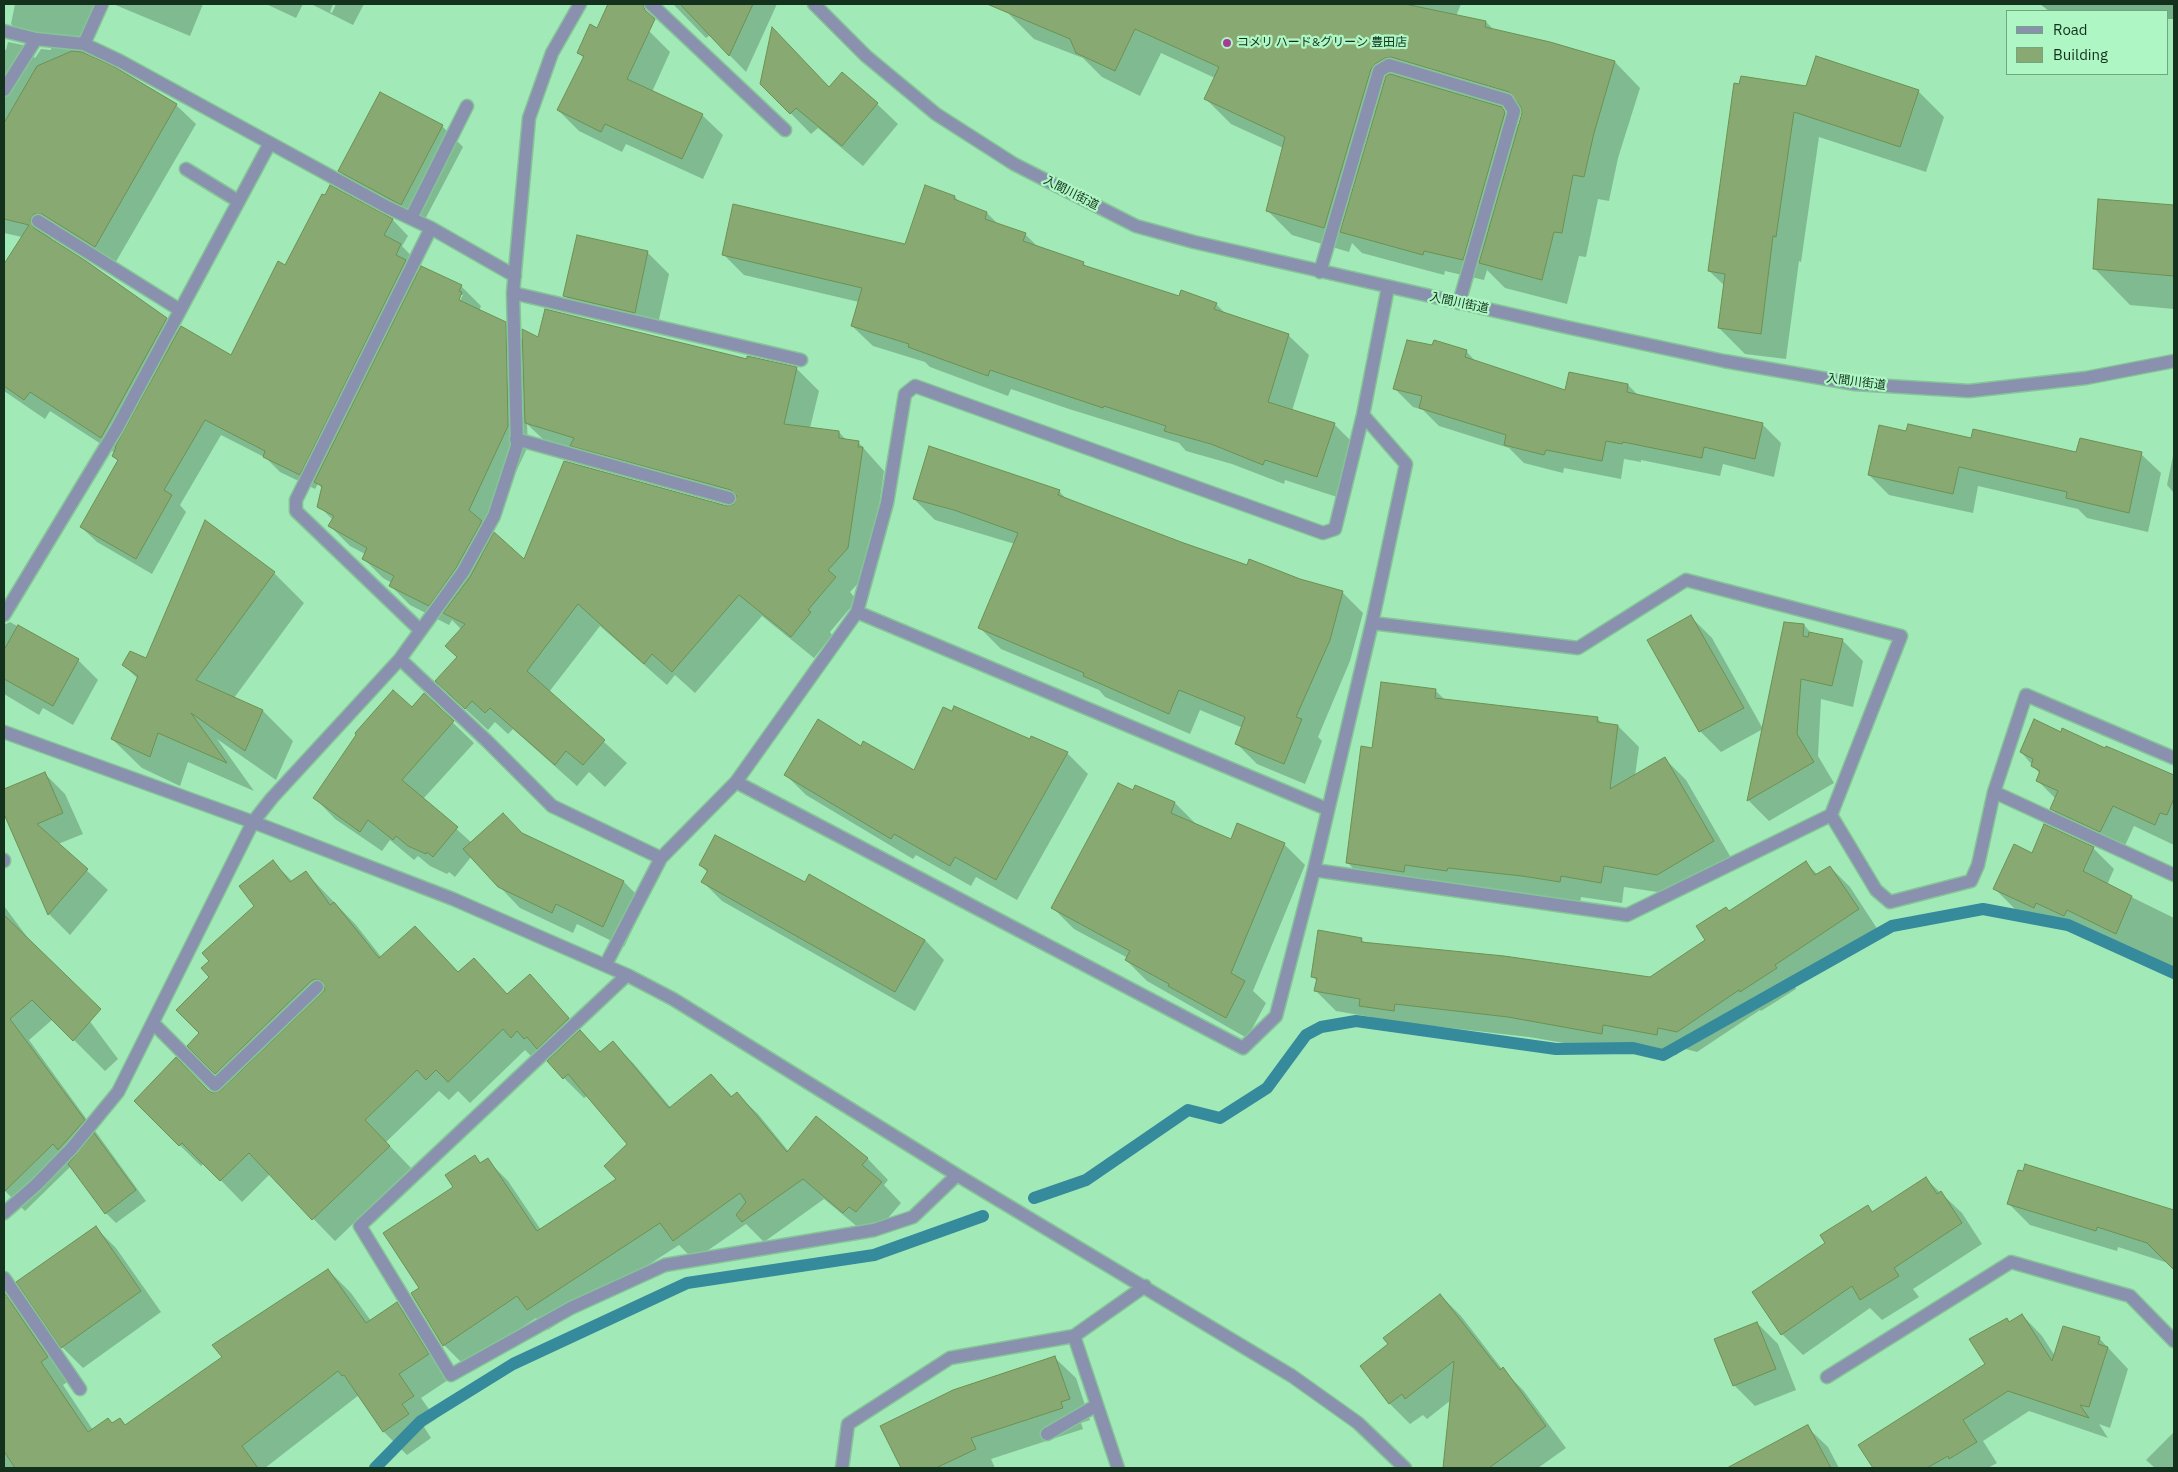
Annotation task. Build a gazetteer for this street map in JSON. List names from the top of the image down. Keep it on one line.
{"streets":{"street":["入間川街道"]},"places":["コメリ ハード&グリーン 豊田店"],"legend":["Road","Building"]}
